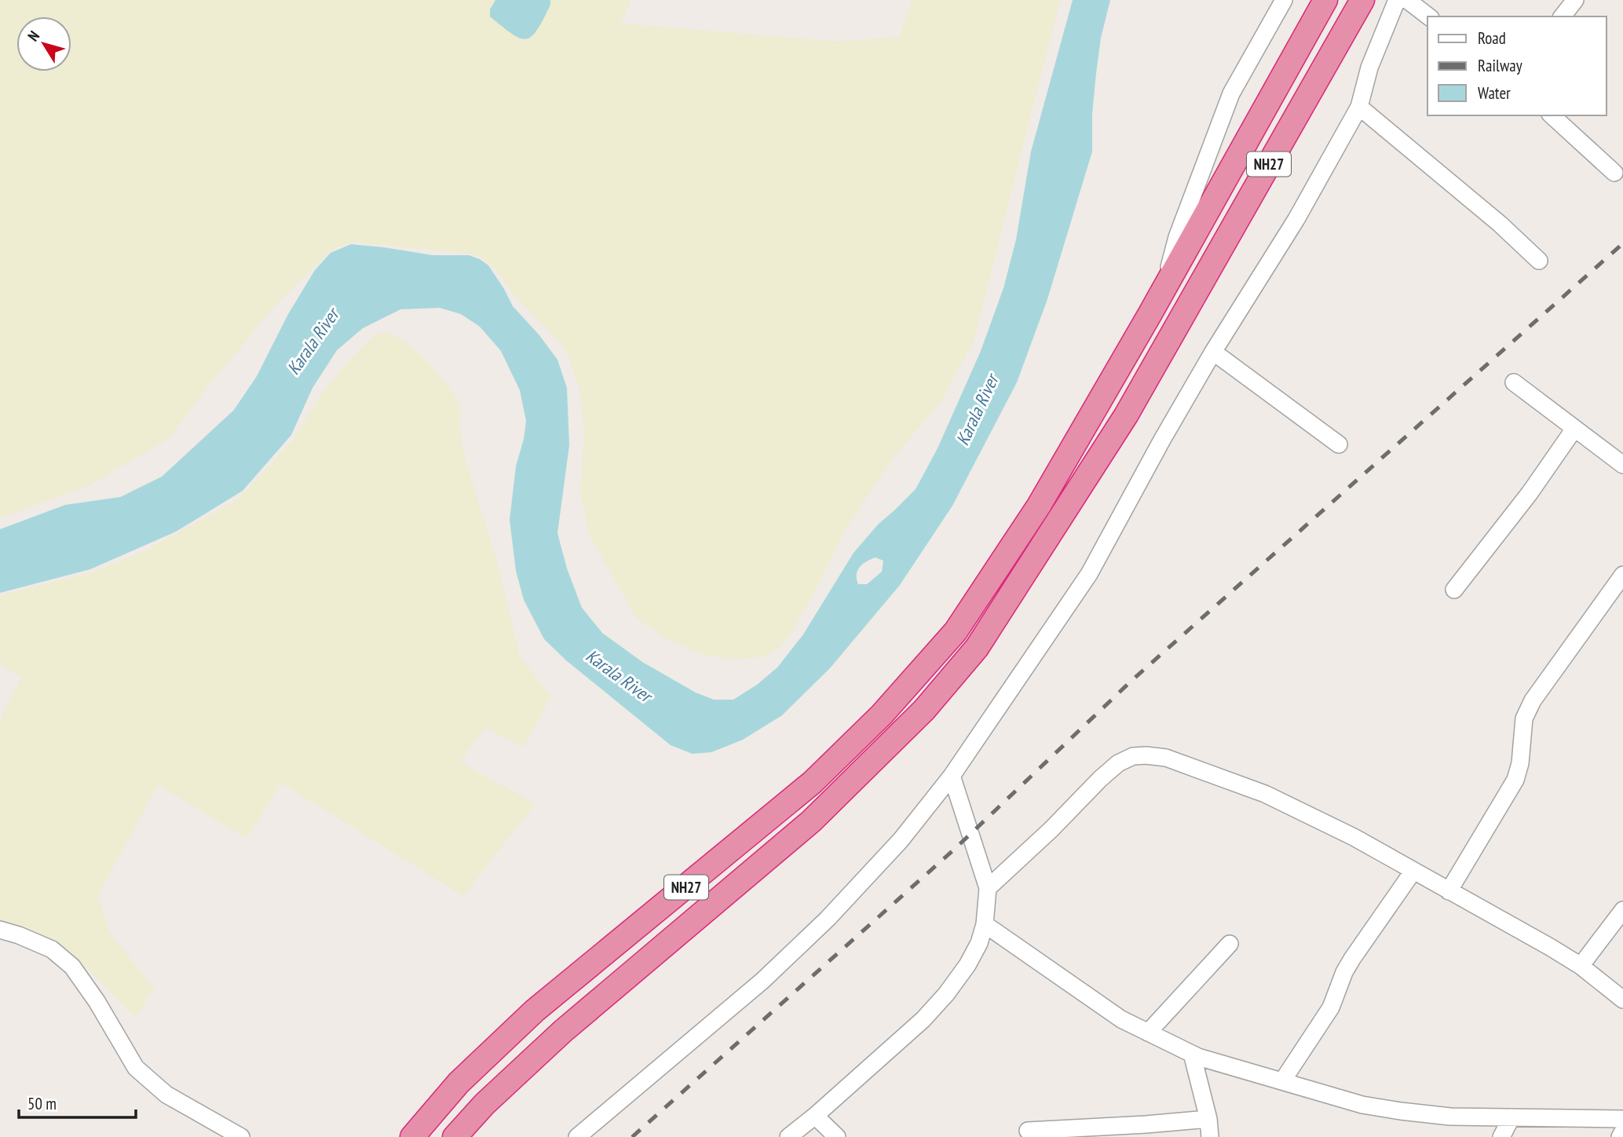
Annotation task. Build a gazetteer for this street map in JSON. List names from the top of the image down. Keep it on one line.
{"streets":{"highway":["NH27"]},"water":["Karala River"],"legend":["Road","Railway","Water"],"scale_bar":"50 m","north":"top left"}
